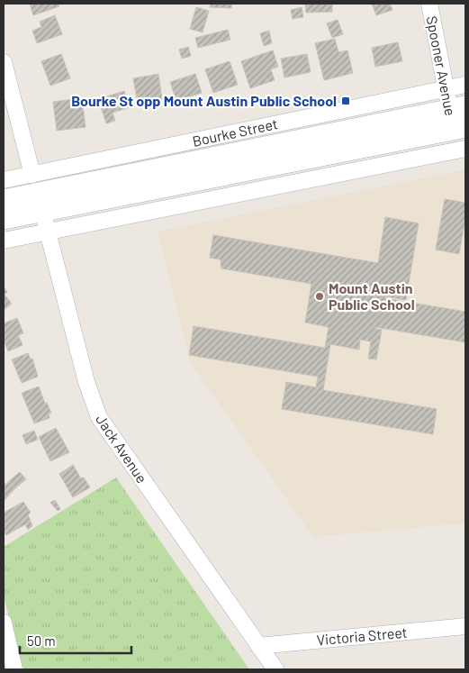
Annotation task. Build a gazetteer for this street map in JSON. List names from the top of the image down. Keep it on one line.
{"streets":{"main road":["Bourke Street"],"street":["Spooner Avenue","Jack Avenue","Victoria Street"]},"crossings":[["Spooner Avenue","Bourke Street"],["Bourke Street","Jack Avenue"],["Jack Avenue","Victoria Street"]],"places":{"transit":["Bourke St opp Mount Austin Public School"],"other":["Mount Austin Public School"]},"scale_bar":"50 m"}
